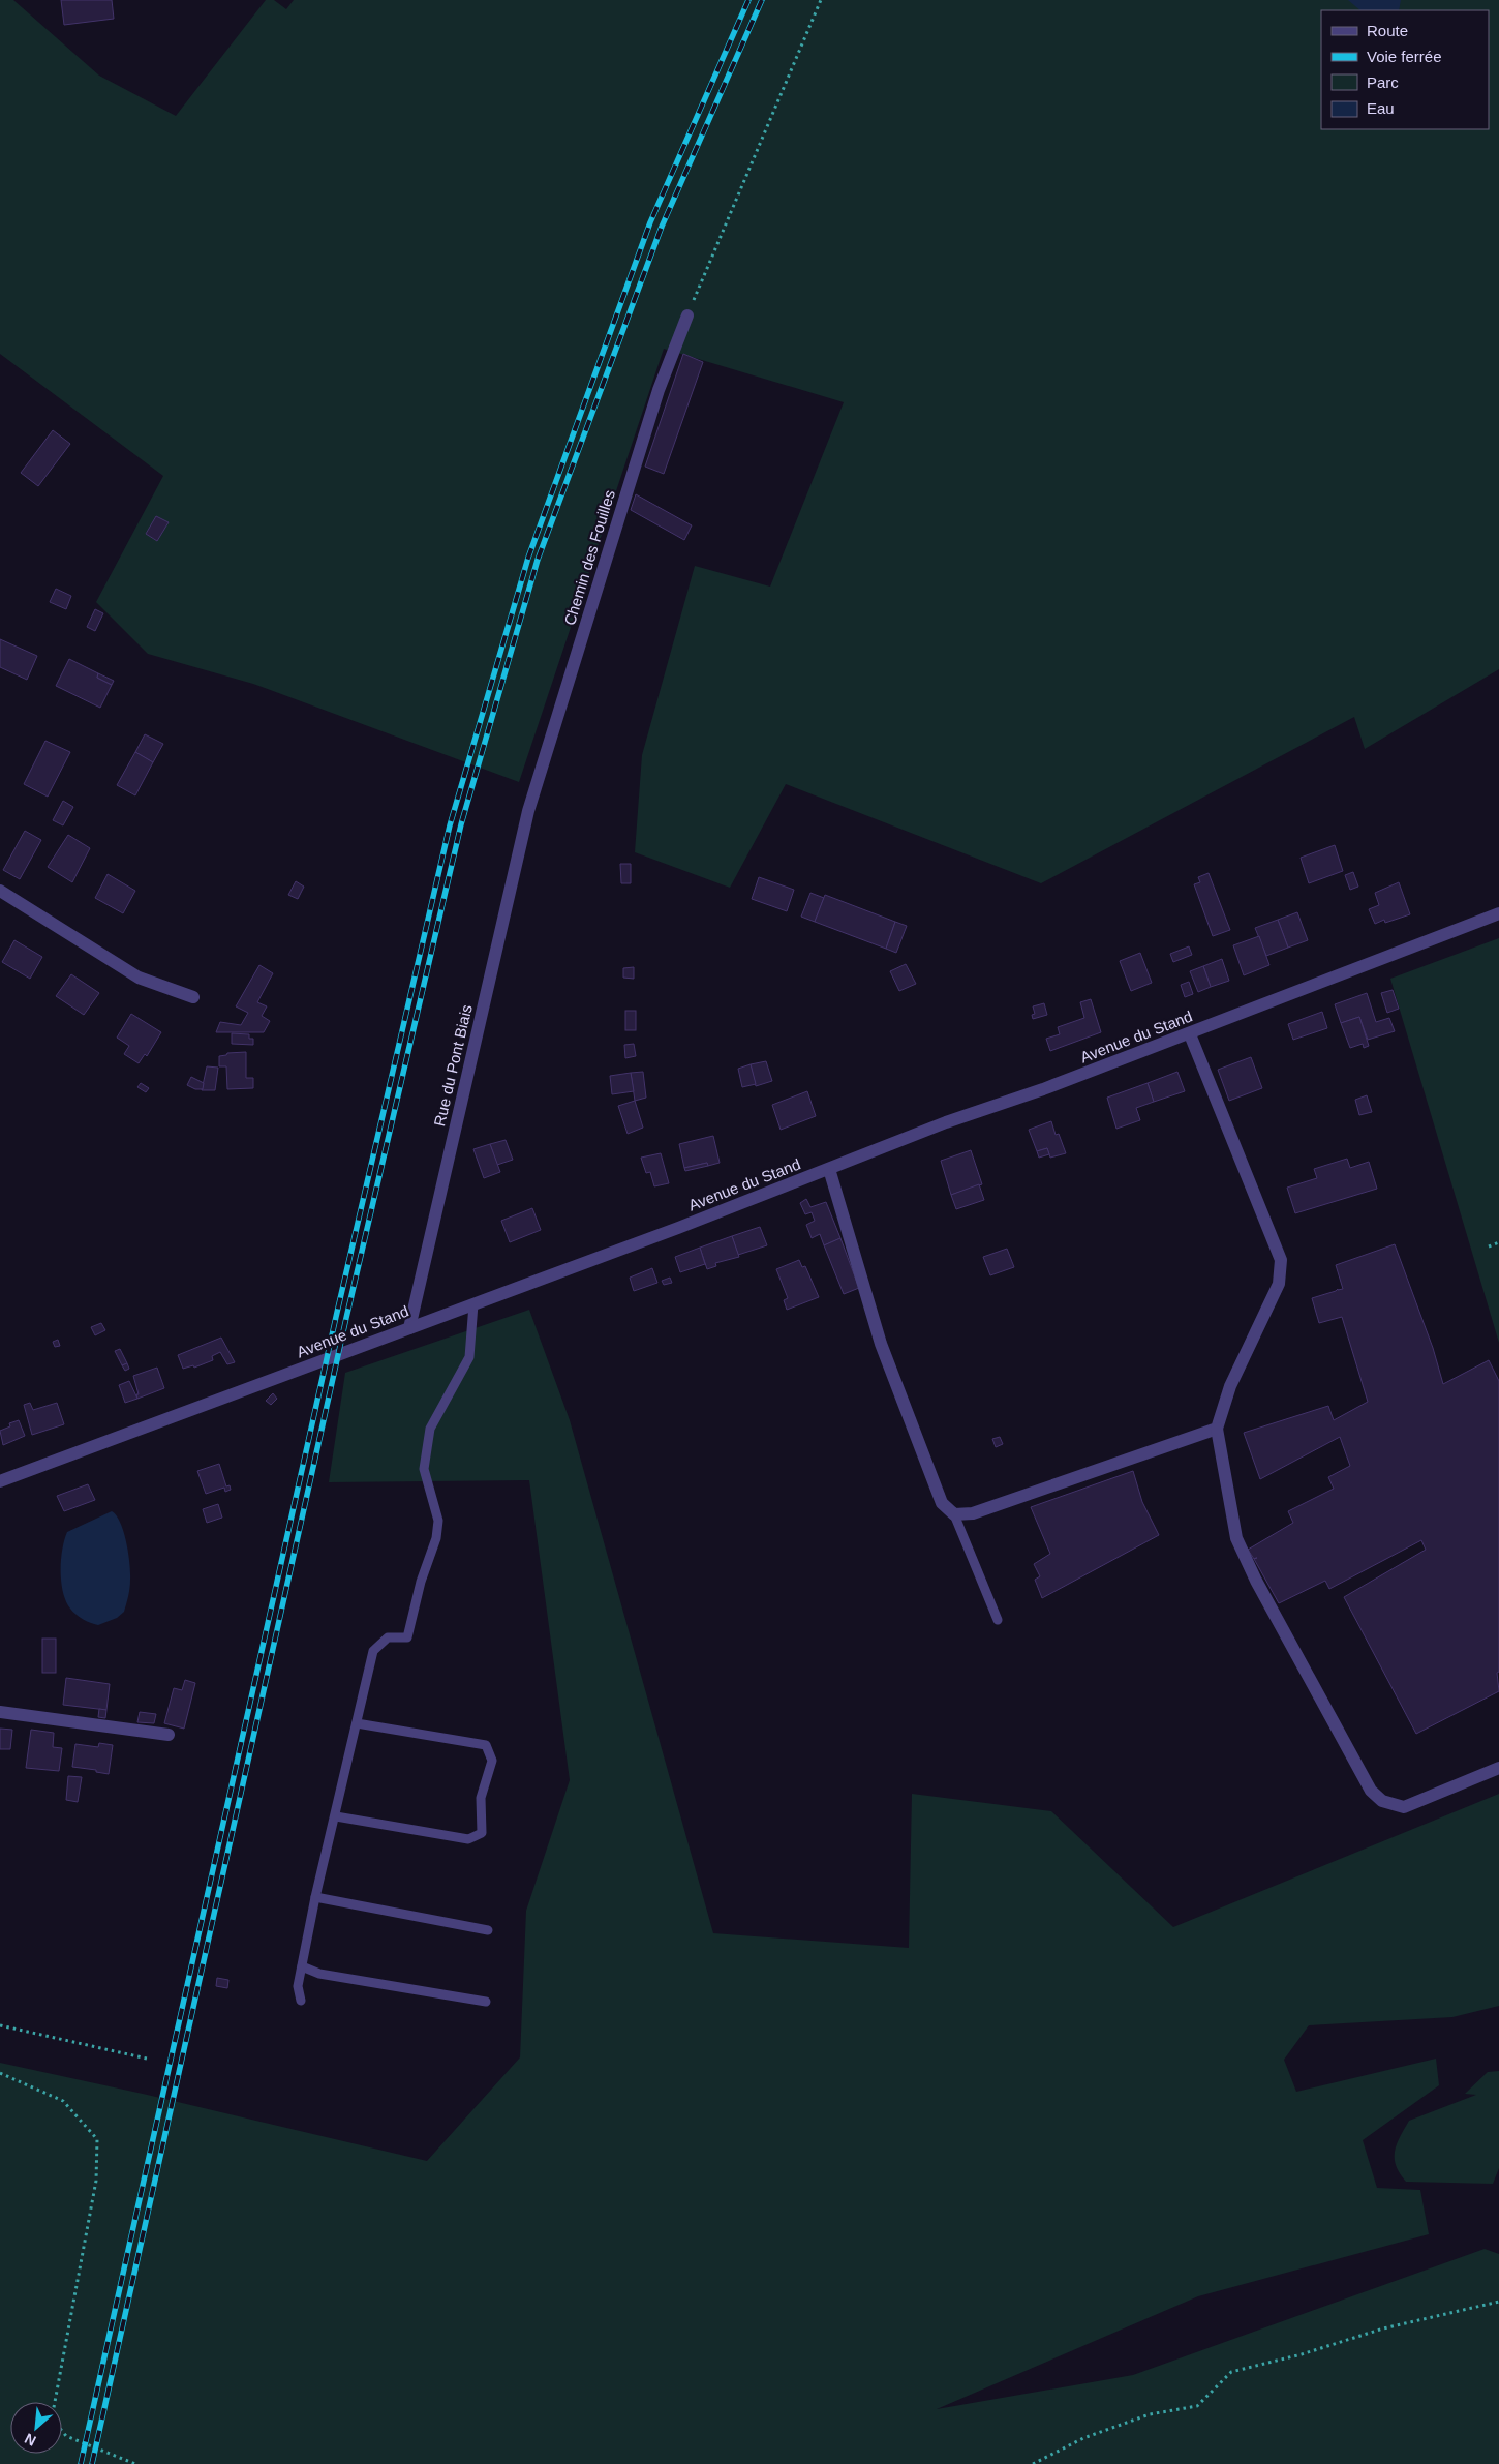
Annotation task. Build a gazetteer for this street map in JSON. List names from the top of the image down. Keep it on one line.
{"streets":{"street":["Chemin des Fouilles","Avenue du Stand","Rue du Pont Biais"]},"crossings":[["Chemin des Fouilles","Rue du Pont Biais"],["Avenue du Stand","Rue du Pont Biais"]],"legend":["Route","Voie ferrée","Parc","Eau"],"north":"bottom left"}
